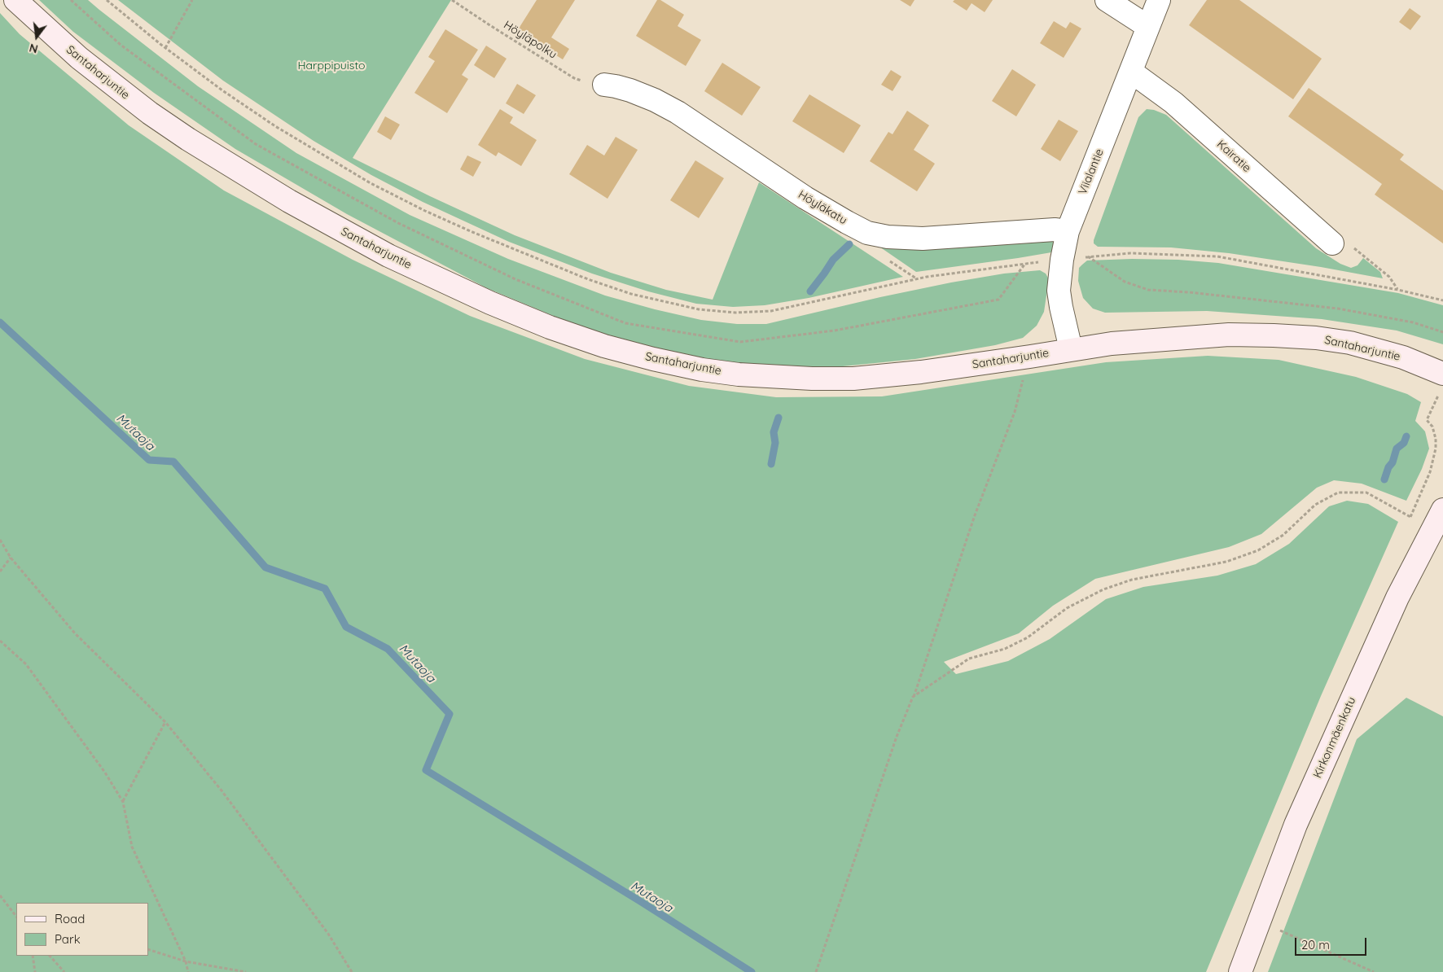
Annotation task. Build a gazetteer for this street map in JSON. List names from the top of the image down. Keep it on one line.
{"streets":{"main road":["Santaharjuntie","Kirkonmäenkatu"],"street":["Kairatie","Viialantie","Höyläkatu"],"path":["Höyläpolku"]},"crossings":[["Höyläpolku","Höyläkatu"],["Santaharjuntie","Viialantie"],["Kairatie","Viialantie"],["Viialantie","Höyläkatu"]],"water":["Mutaoja"],"parks":["Harppipuisto"],"legend":["Road","Park"],"scale_bar":"20 m","north":"bottom"}
